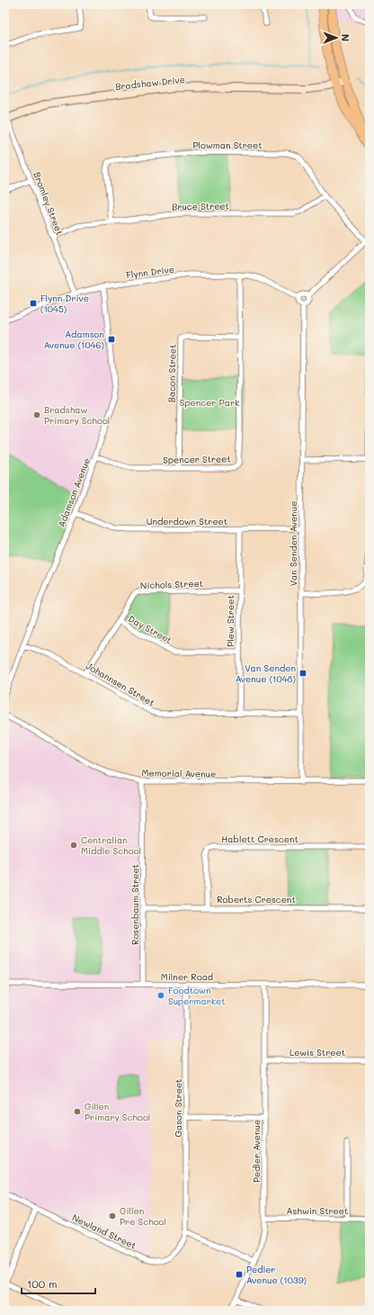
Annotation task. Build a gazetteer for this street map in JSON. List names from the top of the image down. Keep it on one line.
{"streets":{"street":["Bradshaw Drive","Plowman Street","Bromley Street","Bruce Street","Flynn Drive","Bacon Street","Spencer Street","Adamson Avenue","Underdown Street","Van Senden Avenue","Nichols Street","Plew Street","Day Street","Johannsen Street","Memorial Avenue","Hablett Crescent","Roberts Crescent","Rosenbaum Street","Milner Road","Lewis Street","Gason Street","Pedler Avenue","Ashwin Street","Newland Street"]},"crossings":[["Bradshaw Drive","Bromley Street"],["Plowman Street","Bruce Street"],["Bromley Street","Bruce Street"],["Bromley Street","Flynn Drive"],["Flynn Drive","Spencer Street"],["Flynn Drive","Adamson Avenue"],["Flynn Drive","Van Senden Avenue"],["Bacon Street","Spencer Street"],["Spencer Street","Adamson Avenue"],["Adamson Avenue","Underdown Street"],["Adamson Avenue","Johannsen Street"],["Underdown Street","Van Senden Avenue"],["Underdown Street","Plew Street"],["Van Senden Avenue","Johannsen Street"],["Van Senden Avenue","Memorial Avenue"],["Nichols Street","Plew Street"],["Nichols Street","Day Street"],["Nichols Street","Johannsen Street"],["Plew Street","Day Street"],["Plew Street","Johannsen Street"],["Memorial Avenue","Rosenbaum Street"],["Hablett Crescent","Roberts Crescent"],["Roberts Crescent","Rosenbaum Street"],["Rosenbaum Street","Milner Road"],["Milner Road","Gason Street"],["Milner Road","Pedler Avenue"],["Lewis Street","Pedler Avenue"],["Gason Street","Newland Street"],["Pedler Avenue","Ashwin Street"]],"parks":["Spencer Park"],"places":{"transit":["Flynn Drive (1045)","Adamson Avenue (1046)","Van Senden Avenue (1048)","Pedler Avenue (1039)"],"other":["Bradshaw Primary School","Centralian Middle School","Foodtown Supermarket","Gillen Primary School","Gillen Pre School"]},"scale_bar":"100 m","north":"right"}
